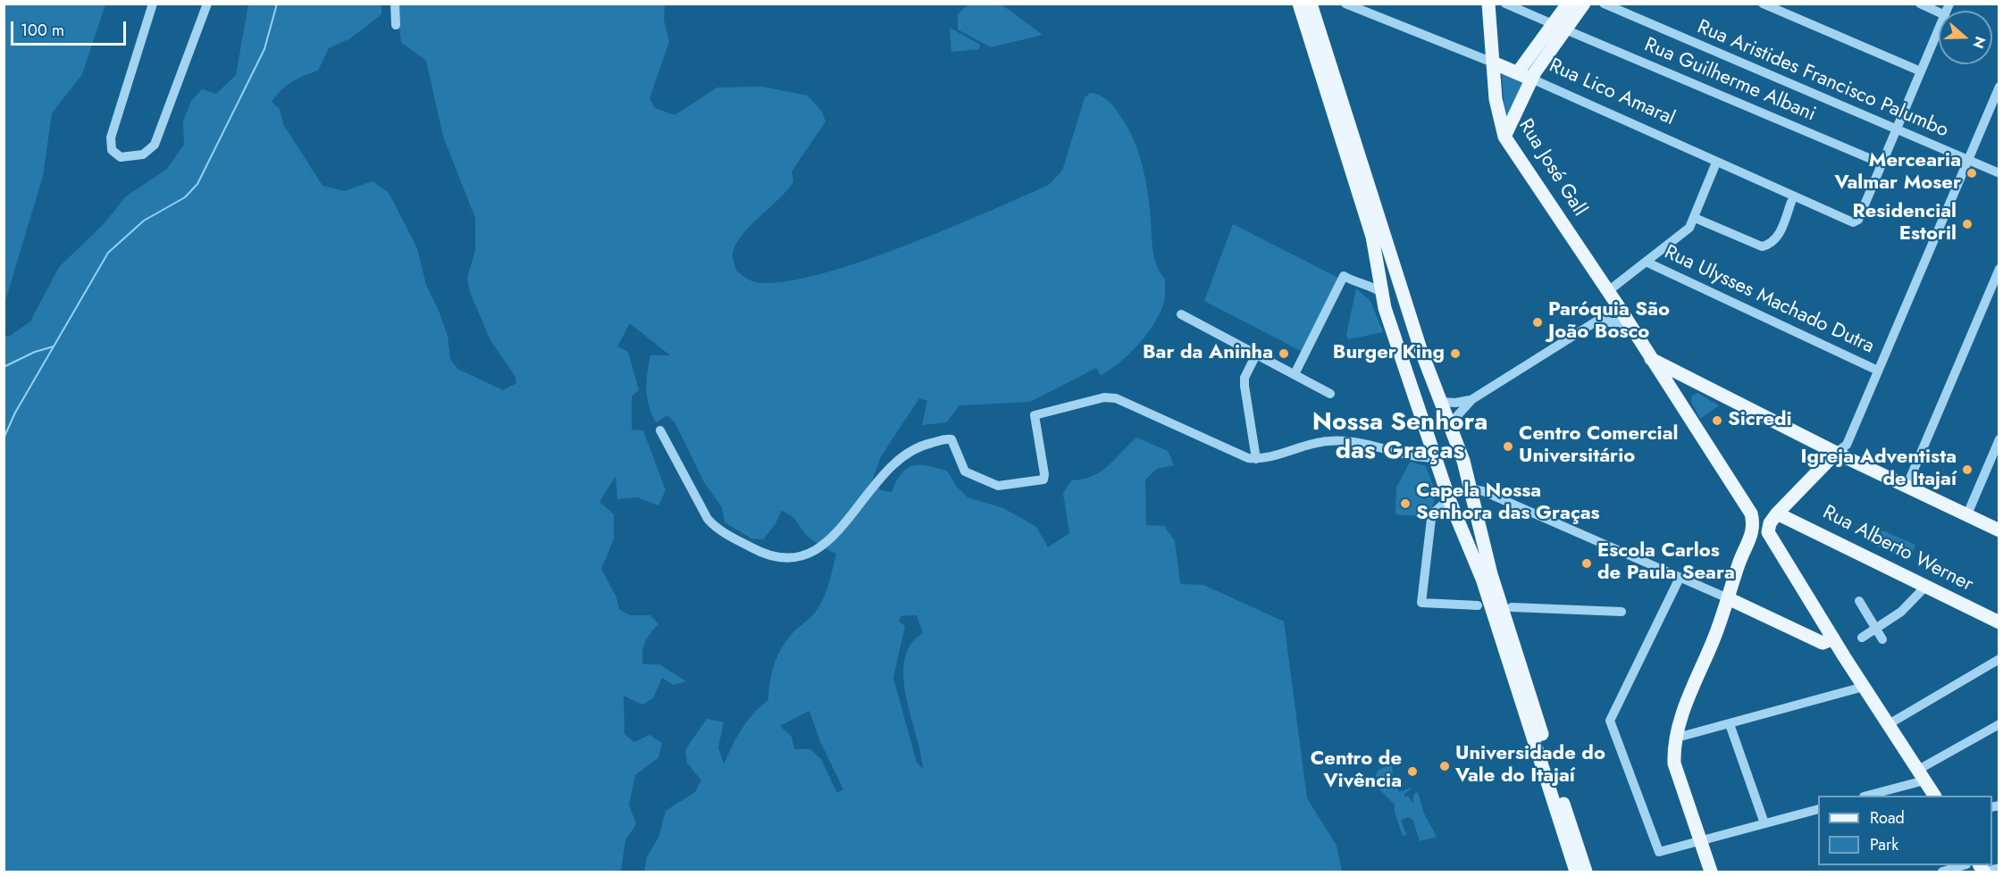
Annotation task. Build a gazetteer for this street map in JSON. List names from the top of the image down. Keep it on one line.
{"streets":{"main road":["Rua Lico Amaral","Rua José Gall","Rua Alberto Werner"],"street":["Rua Aristides Francisco Palumbo","Rua Guilherme Albani","Rua Ulysses Machado Dutra"]},"crossings":[["Rua Guilherme Albani","Rua Lico Amaral"],["Rua Lico Amaral","Rua José Gall"]],"districts":["Nossa Senhora das Graças"],"places":["Mercearia Valmar Moser","Residencial Estoril","Paróquia São João Bosco","Bar da Aninha","Burger King","Sicredi","Centro Comercial Universitário","Igreja Adventista de Itajaí","Capela Nossa Senhora das Graças","Escola Carlos de Paula Seara","Universidade do Vale do Itajaí","Centro de Vivência"],"legend":["Road","Park"],"scale_bar":"100 m","north":"right"}
